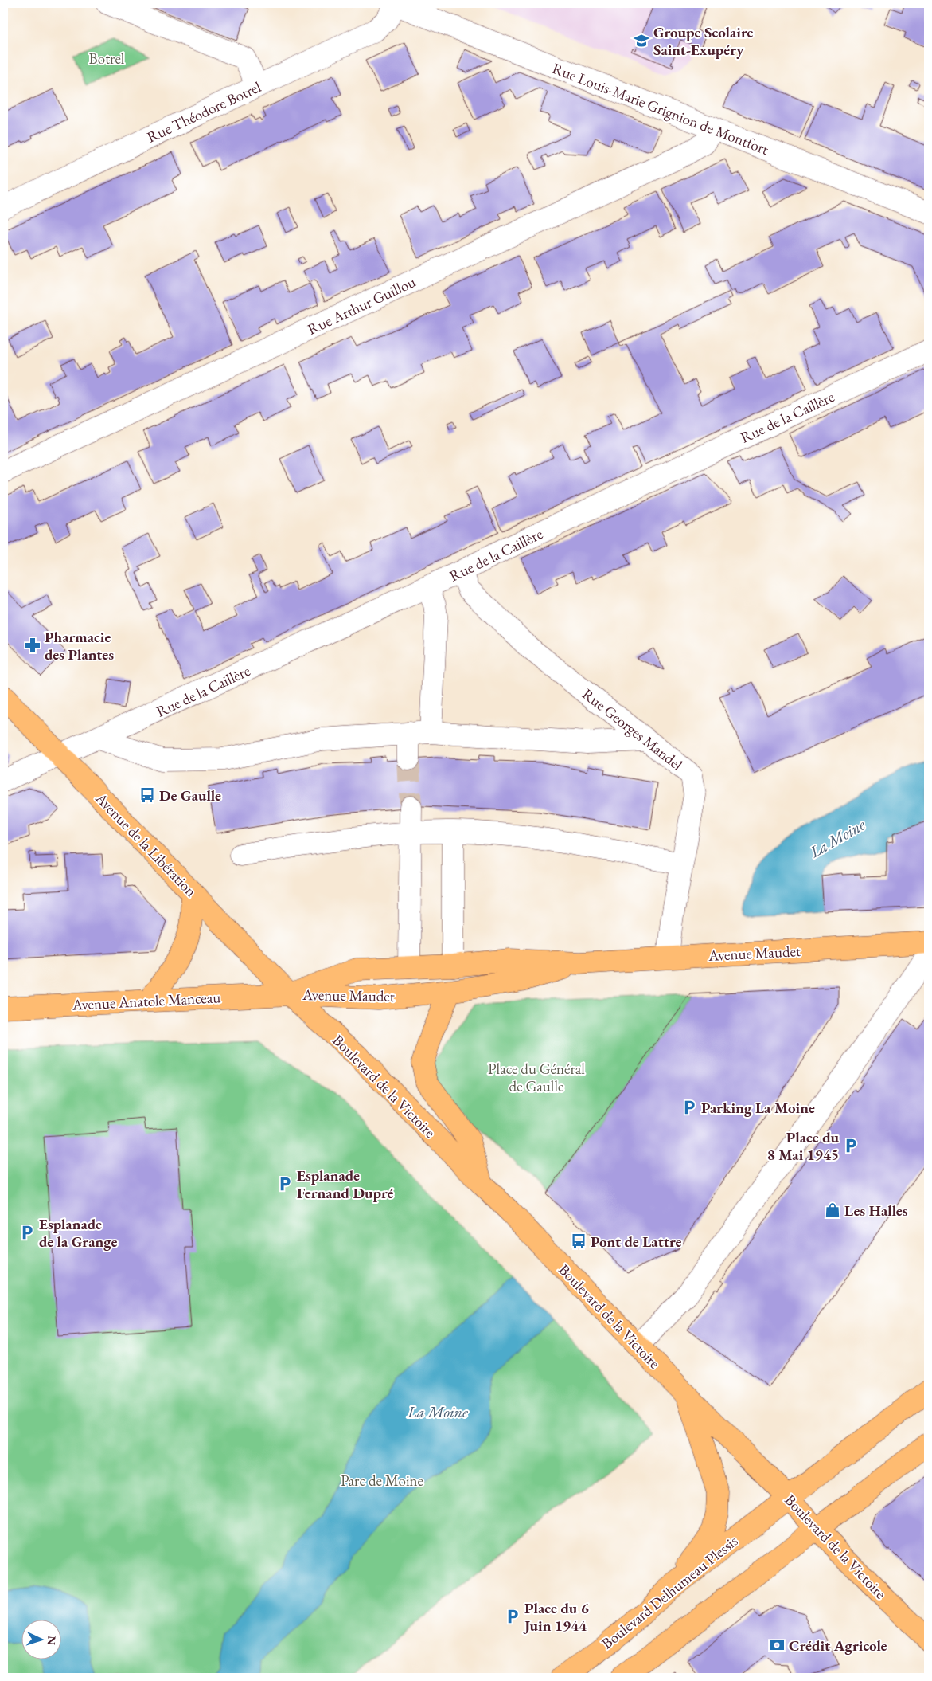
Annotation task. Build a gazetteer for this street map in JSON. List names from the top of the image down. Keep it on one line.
{"streets":{"main road":["Avenue de la Libération","Avenue Maudet","Avenue Anatole Manceau","Boulevard de la Victoire","Boulevard Delhumeau Plessis"],"street":["Rue Louis-Marie Grignion de Montfort","Rue Théodore Botrel","Rue Arthur Guillou","Rue de la Caillère","Rue Georges Mandel"]},"crossings":[["Rue Louis-Marie Grignion de Montfort","Rue Théodore Botrel"],["Rue Louis-Marie Grignion de Montfort","Rue Arthur Guillou"],["Rue de la Caillère","Rue Georges Mandel"],["Rue de la Caillère","Avenue de la Libération"],["Rue Georges Mandel","Avenue Maudet"],["Avenue de la Libération","Avenue Maudet"],["Avenue de la Libération","Avenue Anatole Manceau"],["Avenue de la Libération","Boulevard de la Victoire"],["Avenue Maudet","Avenue Anatole Manceau"],["Avenue Maudet","Boulevard de la Victoire"],["Avenue Anatole Manceau","Boulevard de la Victoire"],["Boulevard de la Victoire","Boulevard Delhumeau Plessis"]],"water":["La Moine"],"parks":["Botrel","Place du Général de Gaulle","Parc de Moine"],"places":{"school or university":["Groupe Scolaire Saint-Exupéry"],"pharmacy":["Pharmacie des Plantes"],"bus stop":["De Gaulle","Pont de Lattre"],"parking":["Parking La Moine","Place du 8 Mai 1945","Esplanade Fernand Dupré","Esplanade de la Grange","Place du 6 Juin 1944"],"shop":["Les Halles"],"bank":["Crédit Agricole"]},"north":"right"}
